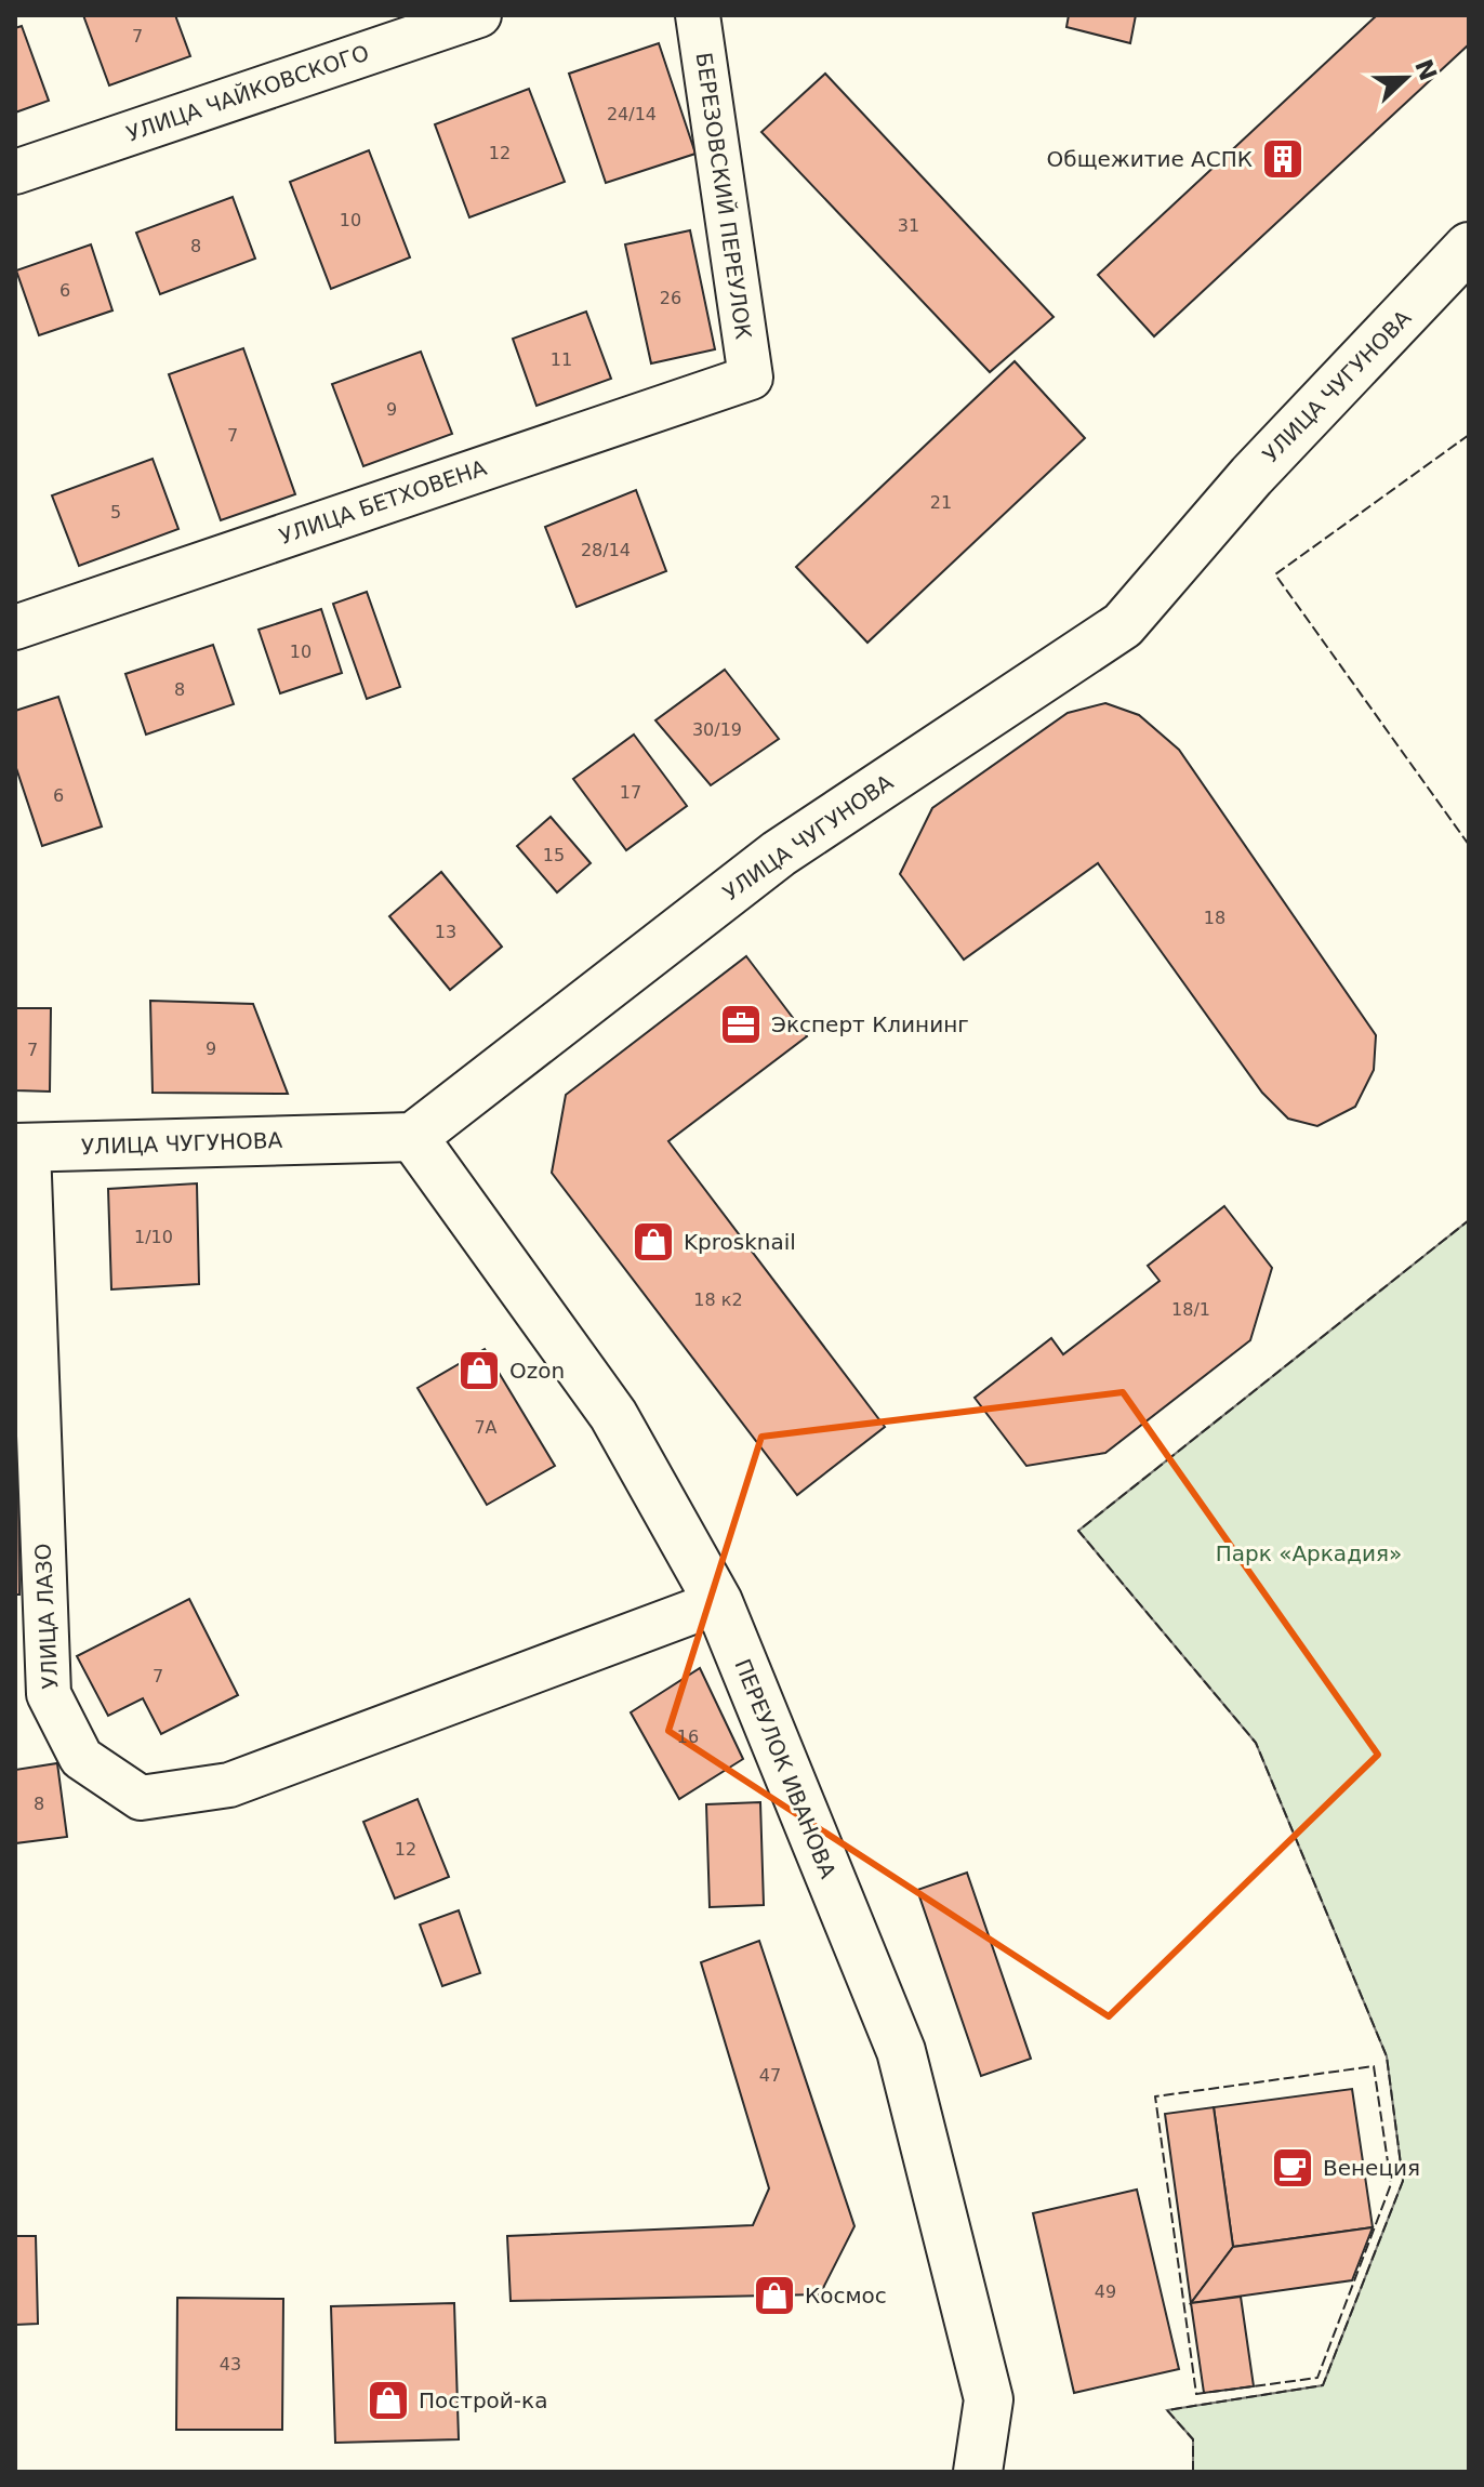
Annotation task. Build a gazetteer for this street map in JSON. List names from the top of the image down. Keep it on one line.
{"streets":{"street":["УЛИЦА ЧАЙКОВСКОГО","БЕРЕЗОВСКИЙ ПЕРЕУЛОК","УЛИЦА ЧУГУНОВА","УЛИЦА БЕТХОВЕНА","УЛИЦА ЛАЗО","ПЕРЕУЛОК ИВАНОВА"]},"crossings":[["БЕРЕЗОВСКИЙ ПЕРЕУЛОК","УЛИЦА БЕТХОВЕНА"],["УЛИЦА ЧУГУНОВА","УЛИЦА ЛАЗО"],["УЛИЦА ЧУГУНОВА","ПЕРЕУЛОК ИВАНОВА"],["УЛИЦА ЛАЗО","ПЕРЕУЛОК ИВАНОВА"]],"parks":["Парк «Аркадия»"],"places":{"building":["Общежитие АСПК"],"office":["Эксперт Клининг"],"shop":["Kprosknail","Ozon","Космос","Построй-ка"],"cafe":["Венеция"]},"house_numbers":["7","24/14","12","10","31","8","6","26","11","9","7","21","5","28/14","10","8","30/19","17","6","15","18","13","9","7","1/10","18 к2","18/1","7А","7","16","8","12","47","49","43"],"north":"right"}
